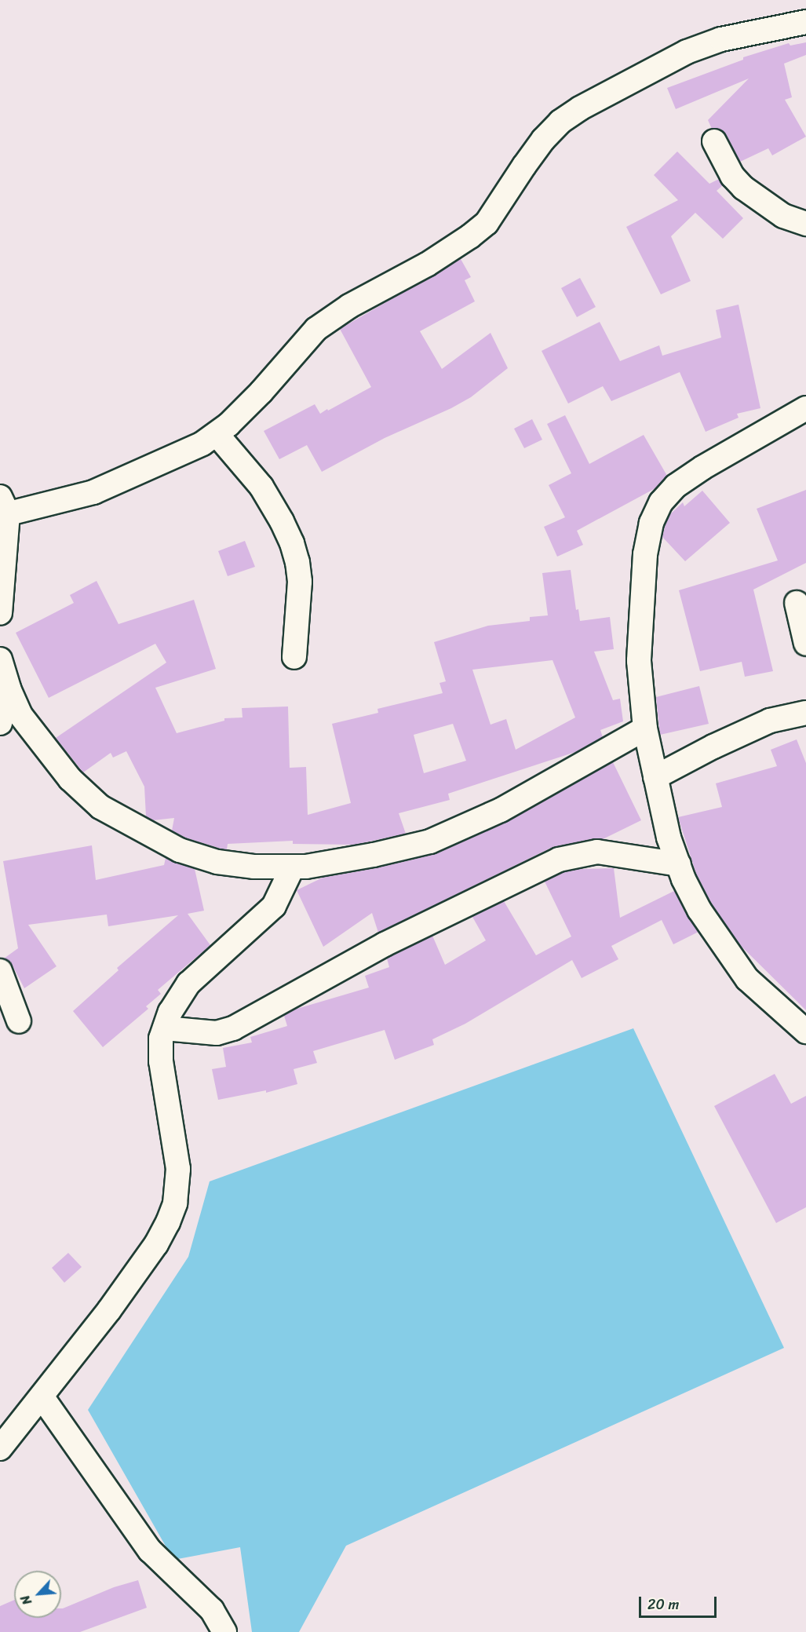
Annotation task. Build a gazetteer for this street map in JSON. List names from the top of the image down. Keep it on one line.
{"scale_bar":"20 m","north":"bottom left"}
